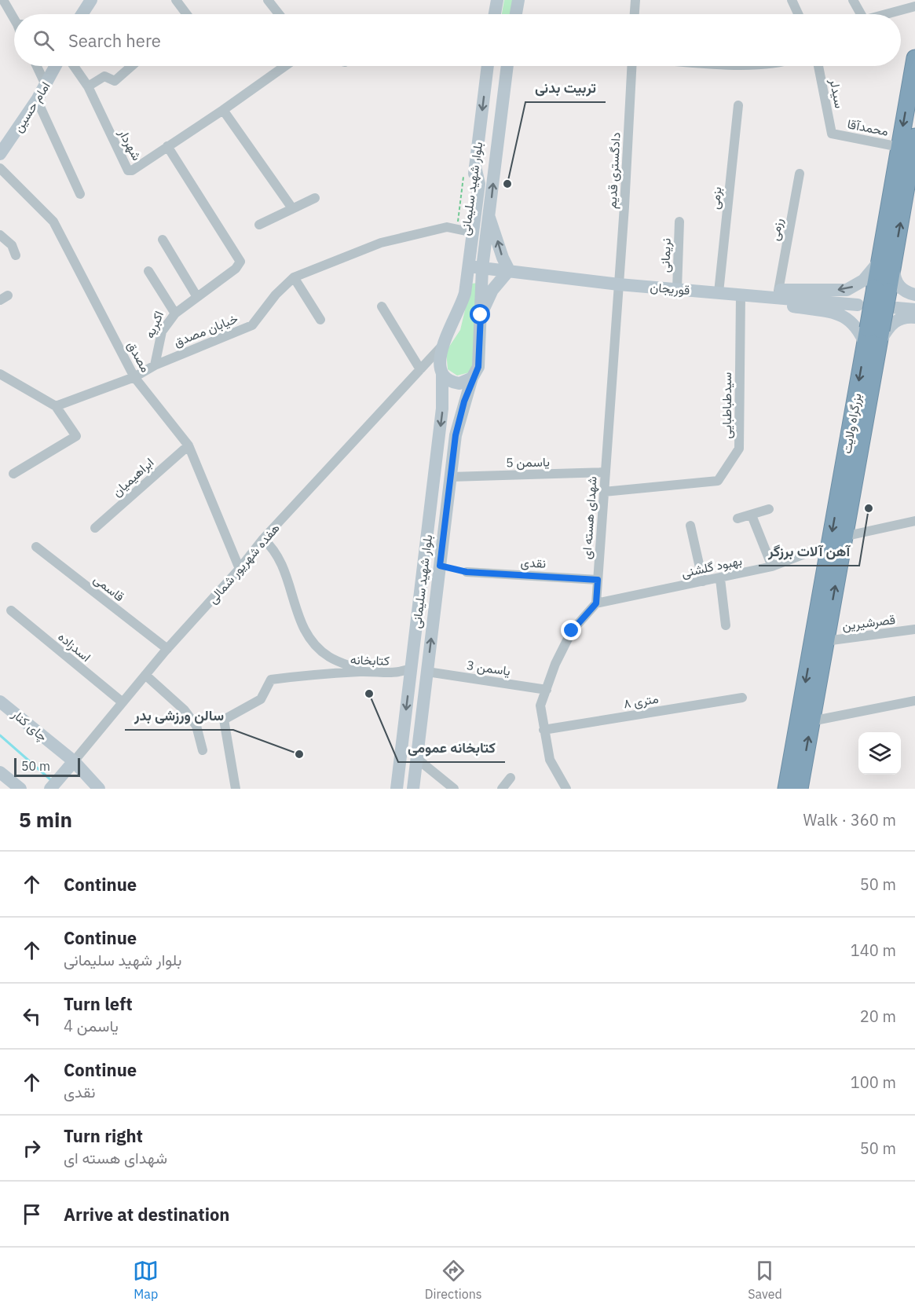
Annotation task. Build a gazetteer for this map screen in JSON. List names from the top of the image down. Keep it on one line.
{"streets":{"highway":["بزرگراه ولایت"],"main road":["امام حسین","بلوار شهید سلیمانی","قوریجان","هفده شهریور شمالی","چای کنار"],"street":["سیدلر","محمدآقا","شهردار","دادگستری قدیم","بزمی","رزمی","نریمانی","اکبریه","خیابان مصدق","مصدق","سیدطباطبایی","یاسمن 5","ابراهیمیان","شهدای هسته ای","نقدی","بهبود گلشنی","قاسمی","قصرشیرین","اسدزاده","کتابخانه","یاسمن 3","۸ متری"]},"crossings":[["سیدلر","محمدآقا"],["محمدآقا","بزرگراه ولایت"],["دادگستری قدیم","قوریجان"],["دادگستری قدیم","شهدای هسته ای"],["بلوار شهید سلیمانی","قوریجان"],["بلوار شهید سلیمانی","خیابان مصدق"],["بلوار شهید سلیمانی","یاسمن 5"],["بلوار شهید سلیمانی","هفده شهریور شمالی"],["بلوار شهید سلیمانی","کتابخانه"],["بلوار شهید سلیمانی","یاسمن 3"],["بزمی","قوریجان"],["نریمانی","قوریجان"],["قوریجان","سیدطباطبایی"],["قوریجان","شهدای هسته ای"],["اکبریه","خیابان مصدق"],["خیابان مصدق","مصدق"],["مصدق","ابراهیمیان"],["مصدق","هفده شهریور شمالی"],["سیدطباطبایی","شهدای هسته ای"],["بزرگراه ولایت","بهبود گلشنی"],["بزرگراه ولایت","قصرشیرین"],["یاسمن 5","شهدای هسته ای"],["شهدای هسته ای","نقدی"],["شهدای هسته ای","بهبود گلشنی"],["هفده شهریور شمالی","قاسمی"],["هفده شهریور شمالی","اسدزاده"],["هفده شهریور شمالی","چای کنار"]],"places":["تربیت بدنی","آهن آلات برزگر","کتابخانه عمومی","سالن ورزشی بدر"],"scale_bar":"50 m","page":{"search":"Search here","scale":"50 m","heading":["5 min","Walk · 360 m"],"list":[["Continue","50 m"],["Continue","بلوار شهید سلیمانی","140 m"],["Turn left","یاسمن 4","20 m"],["Continue","نقدی","100 m"],["Turn right","شهدای هسته ای","50 m"],"Arrive at destination"],"nav":["Map","Directions","Saved"]}}
